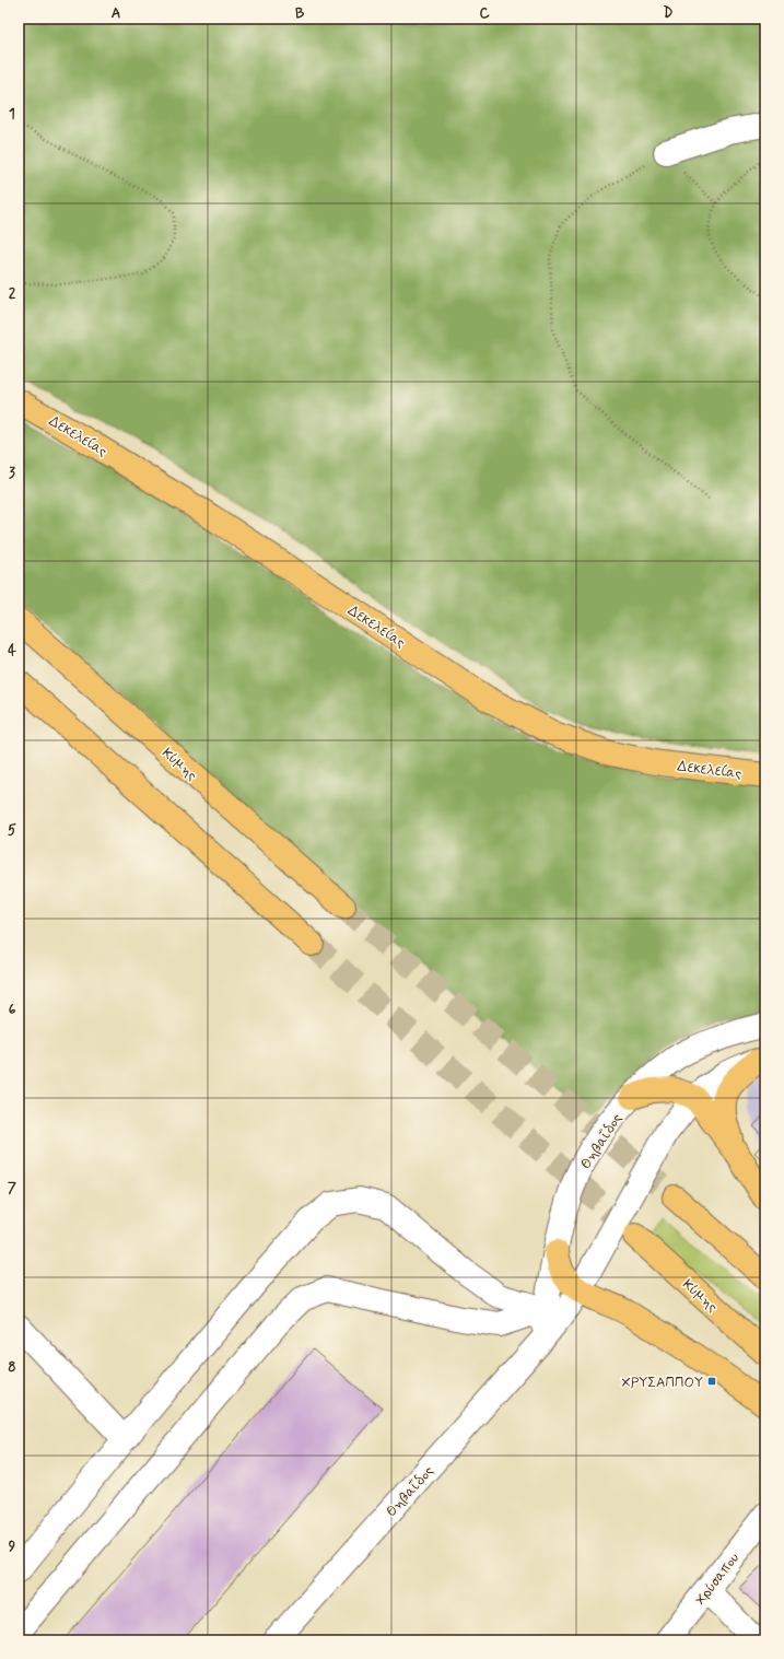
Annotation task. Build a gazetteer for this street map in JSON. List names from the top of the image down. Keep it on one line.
{"streets":{"main road":["Δεκελείας","Κύμης"],"street":["Θηβαΐδος","Χρύσαπου"]},"places":{"transit":["ΧΡΥΣΑΠΠΟΥ"]},"grid":{"columns":["A","B","C","D"],"rows":["1","2","3","4","5","6","7","8","9"]}}
